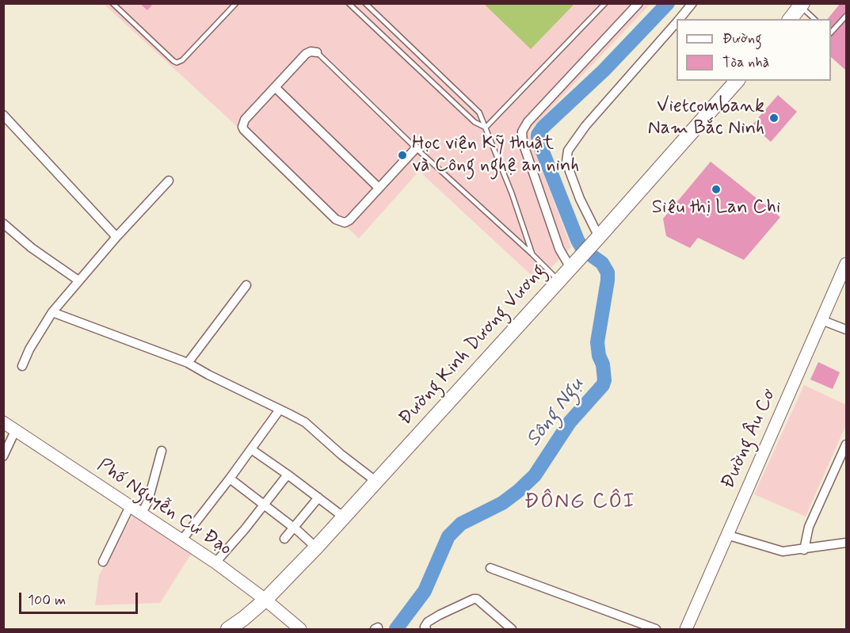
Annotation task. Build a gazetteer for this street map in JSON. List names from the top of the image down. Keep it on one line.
{"streets":{"highway":["Đường Kinh Dương Vương"],"main road":["Đường Âu Cơ","Phố Nguyễn Cư Đạo"]},"crossings":[["Đường Kinh Dương Vương","Phố Nguyễn Cư Đạo"]],"districts":["ĐÔNG CÔI"],"water":["Sông Ngụ"],"places":["Vietcombank Nam Bắc Ninh","Học viện Kỹ thuật và Công nghệ an ninh","Siêu thị Lan Chi"],"legend":["Đường","Tòa nhà"],"scale_bar":"100 m"}
